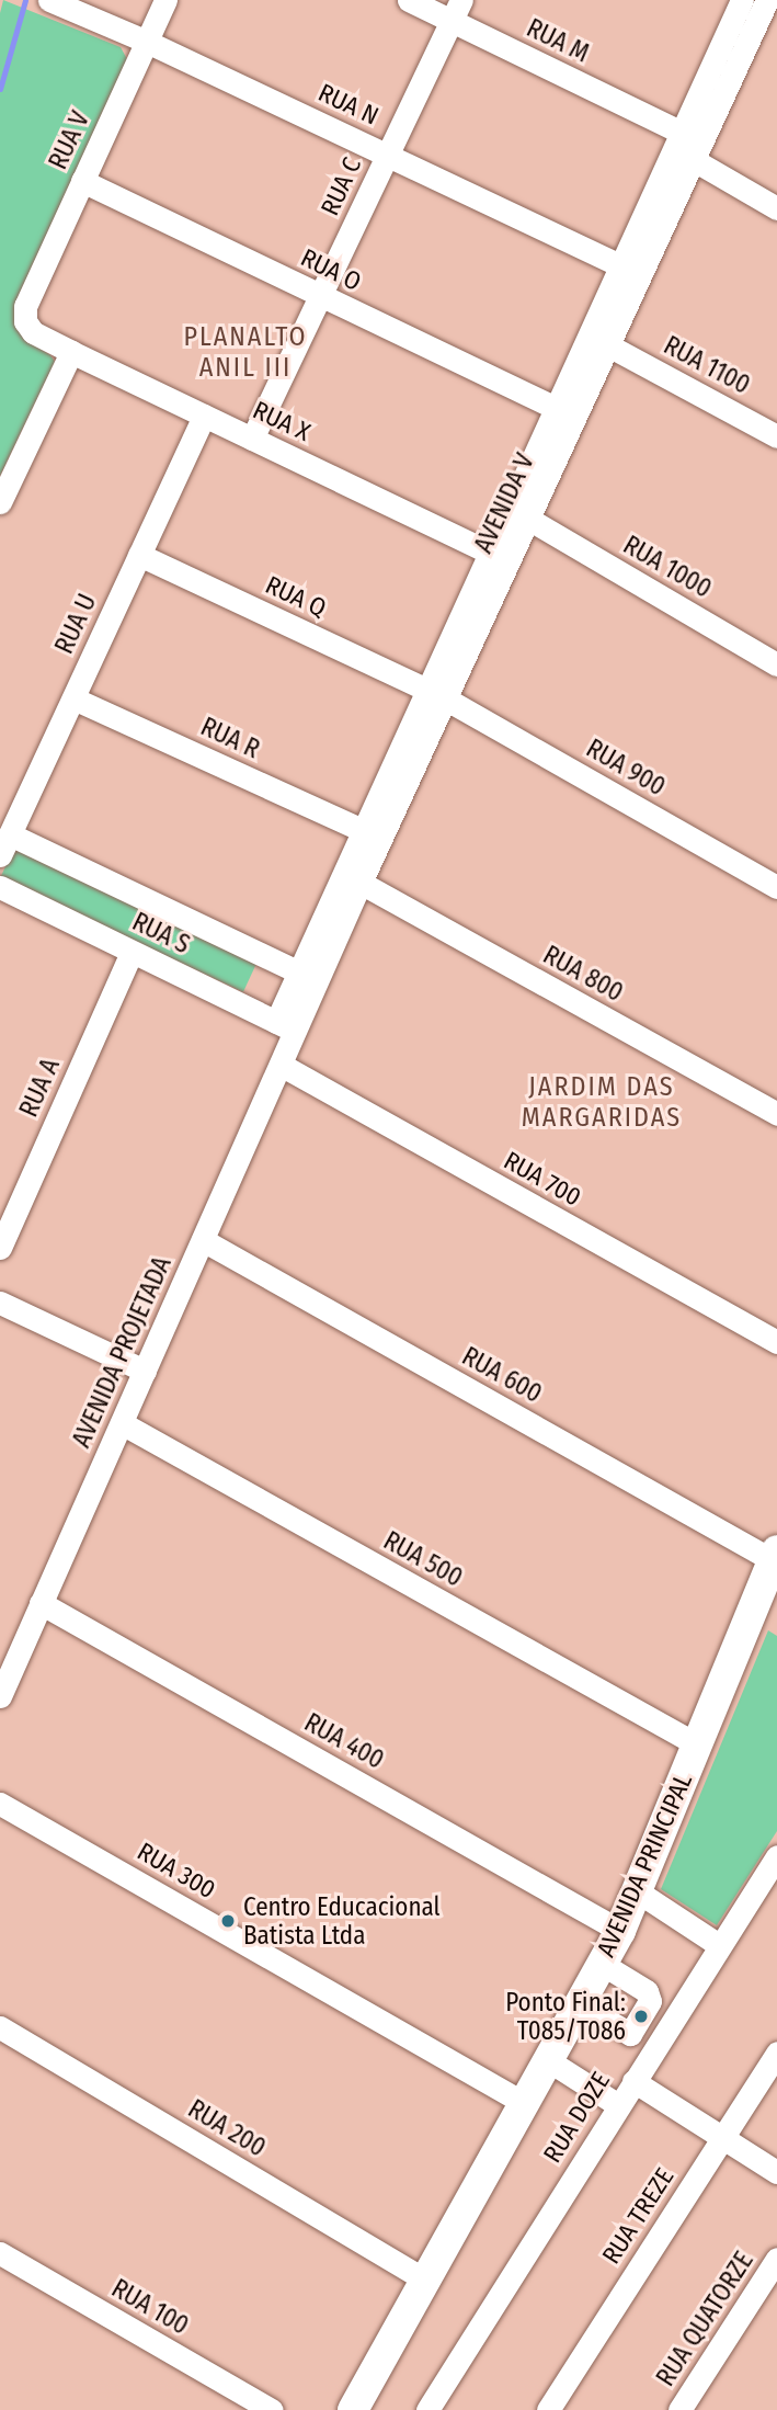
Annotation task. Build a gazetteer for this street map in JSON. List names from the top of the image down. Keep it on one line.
{"streets":{"main road":["AVENIDA PRINCIPAL"],"street":["RUA M","RUA N","RUA V","RUA C","RUA O","RUA 1100","RUA X","AVENIDA V","RUA 1000","RUA Q","RUA U","RUA R","RUA 900","RUA S","RUA 800","RUA A","RUA 700","AVENIDA PROJETADA","RUA 600","RUA 500","RUA 400","RUA 300","RUA DOZE","RUA 200","RUA TREZE","RUA 100","RUA QUATORZE"]},"crossings":[["RUA M","RUA C"],["RUA M","AVENIDA V"],["RUA N","RUA V"],["RUA N","RUA C"],["RUA N","AVENIDA V"],["RUA V","RUA O"],["RUA V","RUA X"],["RUA C","RUA O"],["RUA C","RUA X"],["RUA O","AVENIDA V"],["RUA 1100","AVENIDA V"],["RUA X","AVENIDA V"],["RUA X","RUA U"],["AVENIDA V","RUA 1000"],["AVENIDA V","RUA Q"],["AVENIDA V","RUA R"],["AVENIDA V","RUA 900"],["AVENIDA V","RUA S"],["AVENIDA V","RUA 800"],["AVENIDA V","AVENIDA PROJETADA"],["RUA Q","RUA U"],["RUA Q","RUA 900"],["RUA U","RUA R"],["RUA U","RUA S"],["RUA S","RUA A"],["RUA S","AVENIDA PROJETADA"],["RUA 700","AVENIDA PROJETADA"],["AVENIDA PROJETADA","RUA 600"],["AVENIDA PROJETADA","RUA 500"],["AVENIDA PROJETADA","RUA 400"],["RUA 600","AVENIDA PRINCIPAL"],["RUA 500","AVENIDA PRINCIPAL"],["RUA 400","AVENIDA PRINCIPAL"],["AVENIDA PRINCIPAL","RUA 300"],["AVENIDA PRINCIPAL","RUA 200"]],"districts":["PLANALTO ANIL III","JARDIM DAS MARGARIDAS"],"places":["Centro Educacional Batista Ltda","Ponto Final: T085/T086"]}
